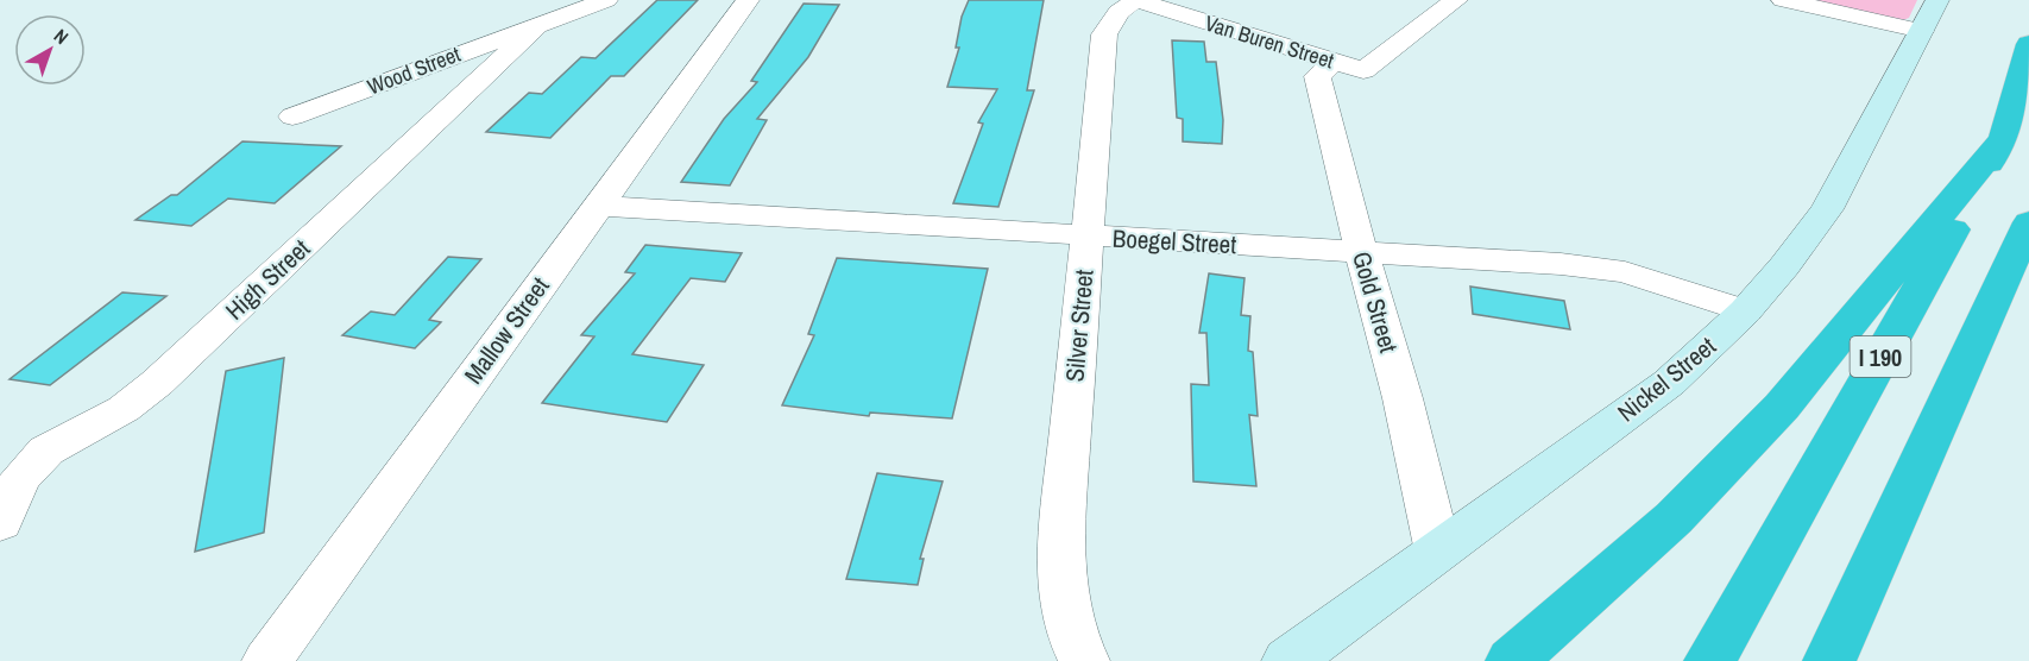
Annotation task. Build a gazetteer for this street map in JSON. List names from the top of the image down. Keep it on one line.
{"streets":{"highway":["I 190"],"main road":["Nickel Street"],"street":["Van Buren Street","Wood Street","Boegel Street","High Street","Gold Street","Silver Street","Mallow Street"]},"crossings":[["Van Buren Street","Gold Street"],["Van Buren Street","Silver Street"],["Wood Street","High Street"],["Boegel Street","Gold Street"],["Boegel Street","Silver Street"],["Boegel Street","Mallow Street"],["Boegel Street","Nickel Street"],["Gold Street","Nickel Street"]],"north":"top right"}
